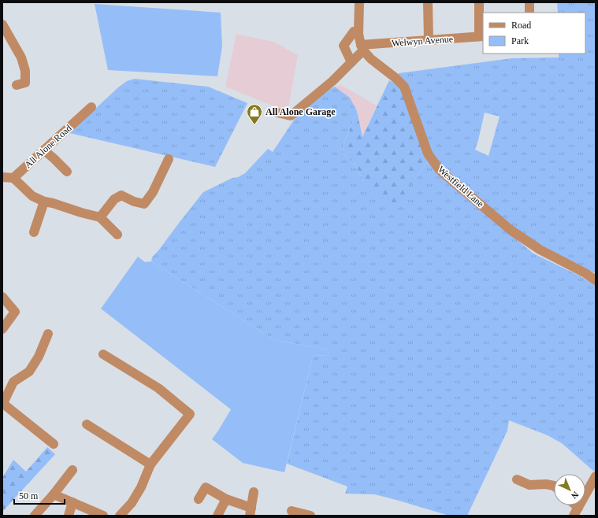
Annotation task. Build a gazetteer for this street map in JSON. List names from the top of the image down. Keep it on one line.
{"streets":{"street":["Welwyn Avenue","All Alone Road","Westfield Lane"]},"crossings":[["Welwyn Avenue","Westfield Lane"]],"places":{"shop":["All Alone Garage"]},"legend":["Road","Park"],"scale_bar":"50 m","north":"bottom right"}
